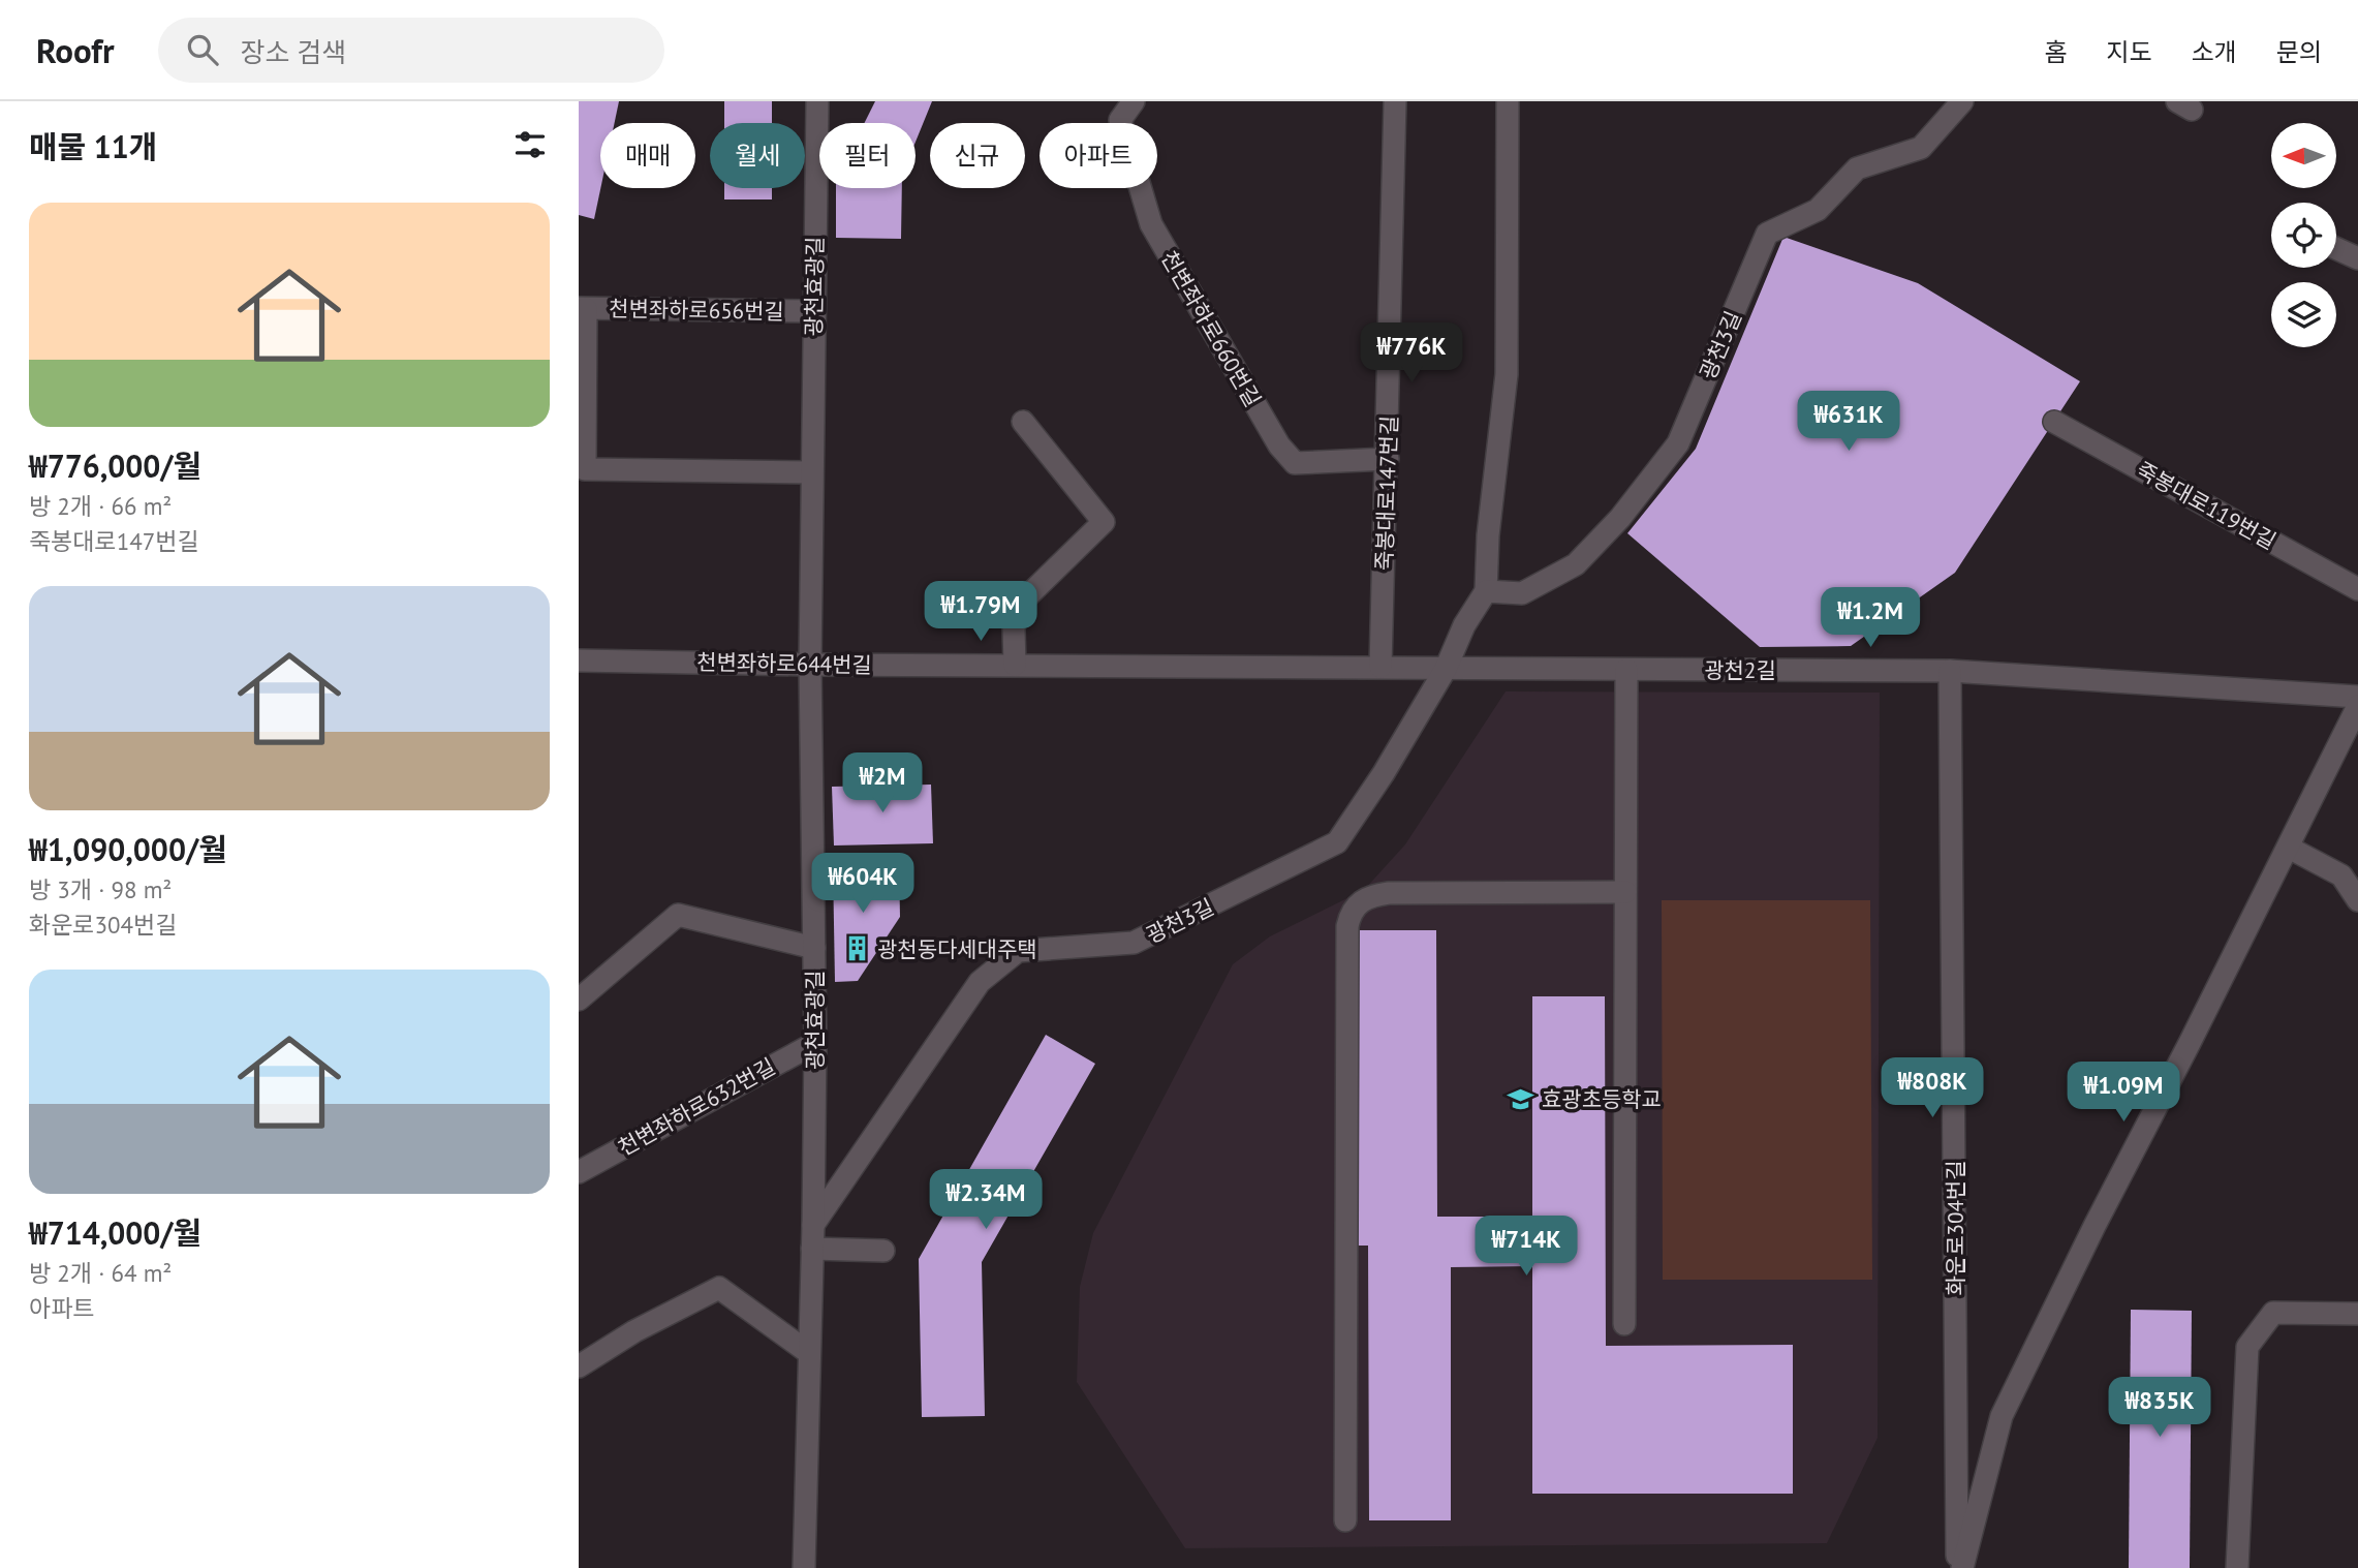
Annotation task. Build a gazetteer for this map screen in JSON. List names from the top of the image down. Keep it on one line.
{"streets":{"street":["광천효광길","천변좌하로656번길","천변좌하로660번길","광천3길","죽봉대로147번길","죽봉대로119번길","천변좌하로644번길","광천2길","천변좌하로632번길","화운로304번길"]},"crossings":[["광천효광길","천변좌하로656번길"],["광천효광길","광천3길"],["광천효광길","천변좌하로644번길"],["광천효광길","천변좌하로632번길"],["천변좌하로660번길","죽봉대로147번길"],["광천3길","광천2길"],["죽봉대로147번길","천변좌하로644번길"],["죽봉대로147번길","광천2길"],["천변좌하로644번길","광천2길"],["광천2길","화운로304번길"]],"places":{"building":["광천동다세대주택"],"school or university":["효광초등학교"]},"north":"left","page":{"header":"Roofr","search":"장소 검색","nav":["홈","지도","소개","문의"],"heading":"매물 11개","chip":["매매","월세","필터","신규","아파트"],"list":[{"name":"₩776,000/월","note":"방 2개 · 66 m² · 죽봉대로147번길"},{"name":"₩1,090,000/월","note":"방 3개 · 98 m² · 화운로304번길"},{"name":"₩714,000/월","note":"방 2개 · 64 m² · 아파트"}],"price":["₩776K","₩631K","₩1.79M","₩1.2M","₩2M","₩604K","₩808K","₩1.09M","₩2.34M","₩714K","₩835K"]}}
